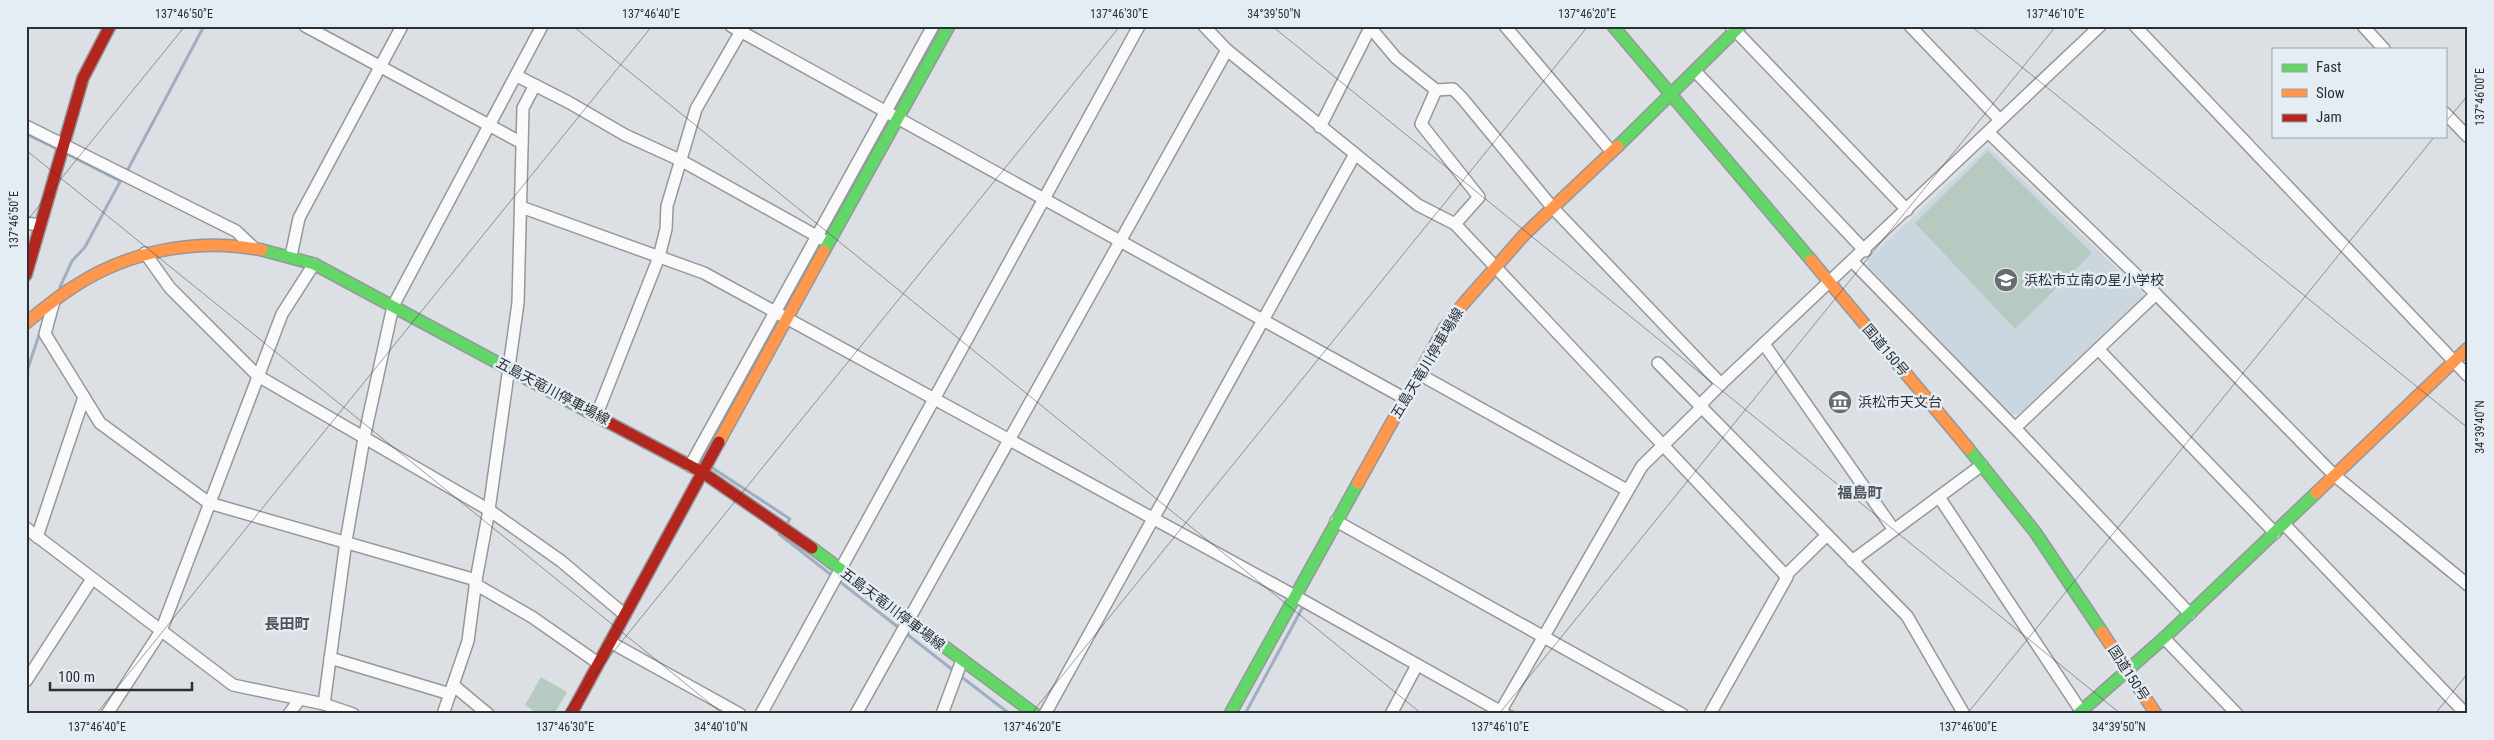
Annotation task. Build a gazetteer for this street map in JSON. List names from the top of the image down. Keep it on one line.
{"streets":{"main road":["国道150号","五島天竜川停車場線"]},"crossings":[["国道150号","五島天竜川停車場線"]],"districts":["福島町","長田町"],"places":{"school or university":["浜松市立南の星小学校"],"museum":["浜松市天文台"]},"legend":["Fast","Slow","Jam"],"scale_bar":"100 m","coordinates":["137°46'50\"E","137°46'40\"E","137°46'30\"E","34°39'50\"N","137°46'20\"E","137°46'10\"E","137°46'00\"E","34°39'40\"N","34°40'10\"N"]}
